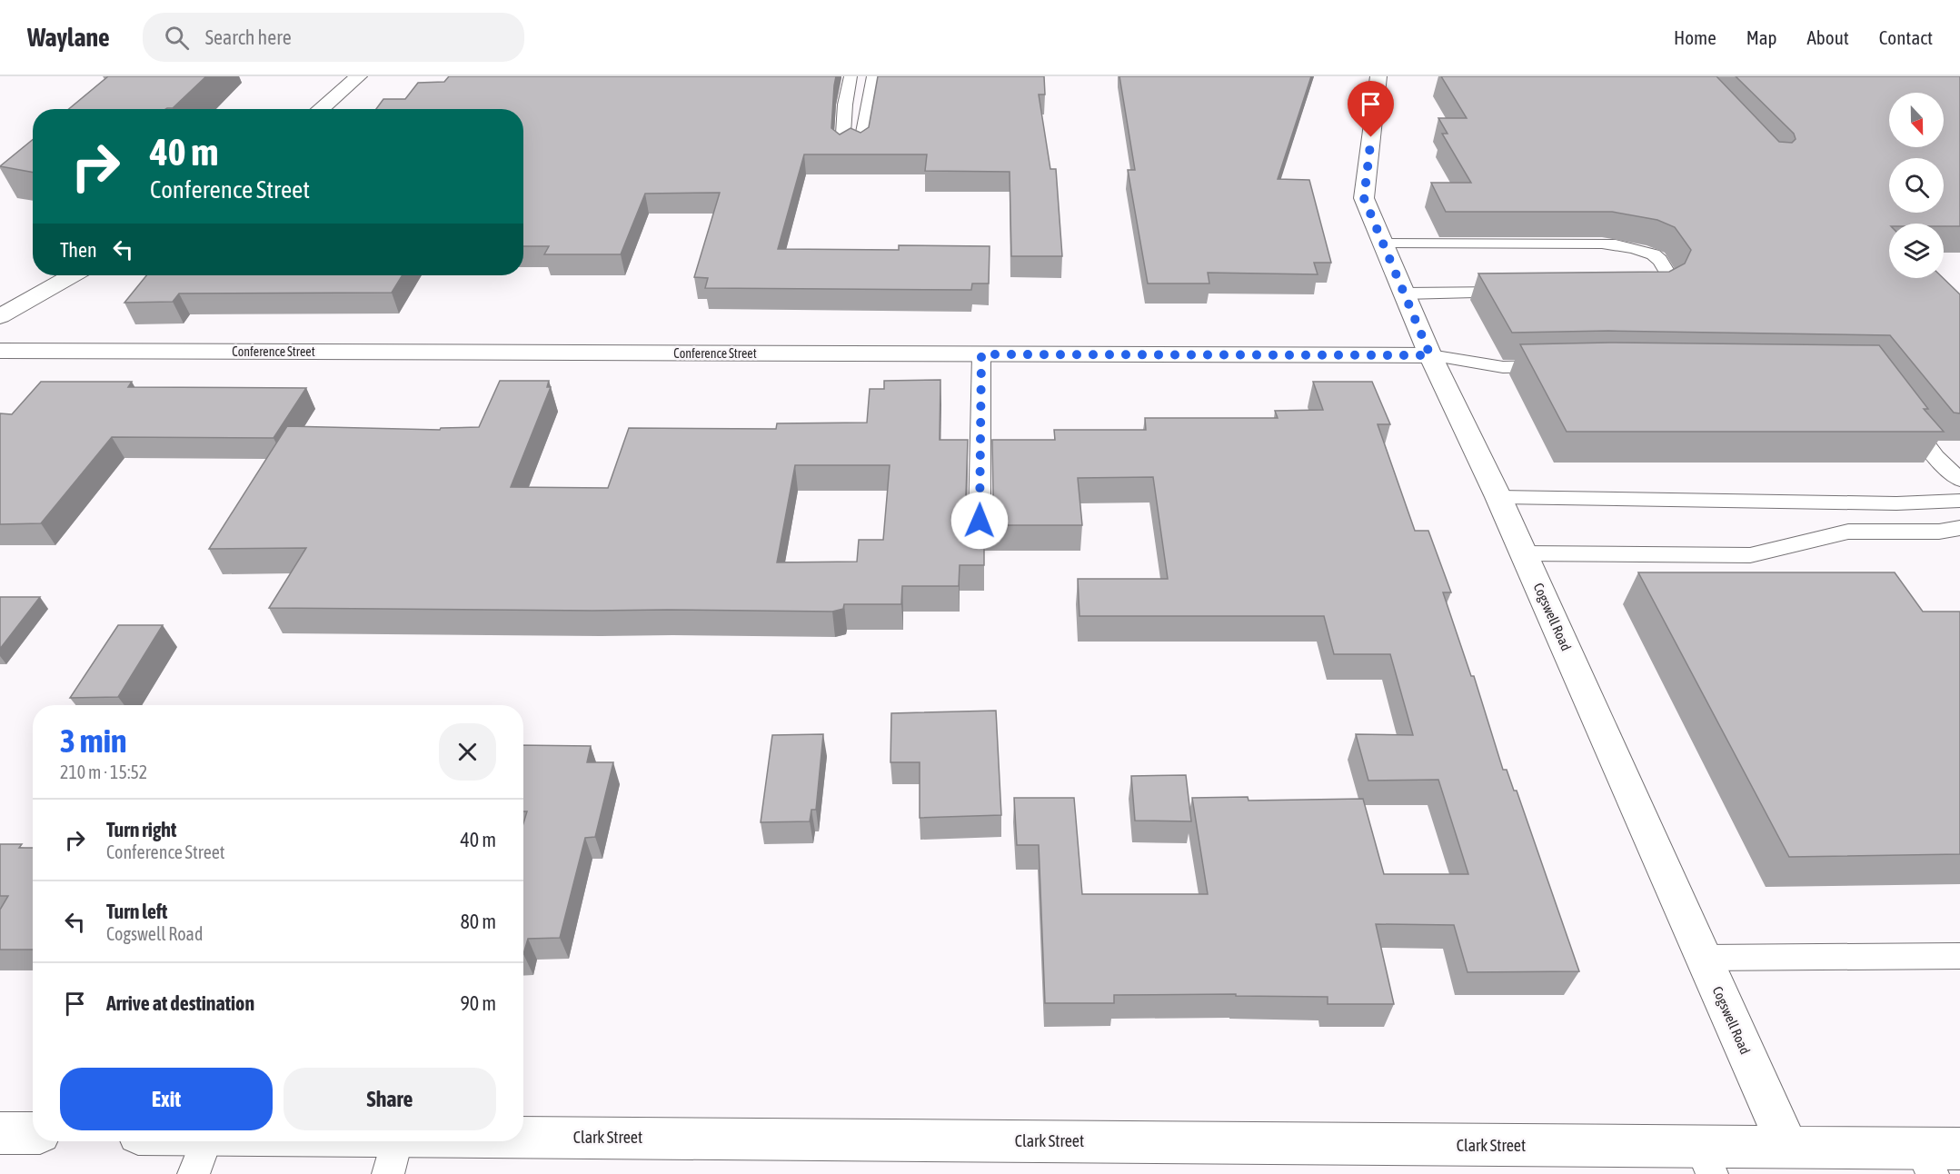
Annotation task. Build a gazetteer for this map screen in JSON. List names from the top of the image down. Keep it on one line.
{"streets":{"street":["Conference Street","Cogswell Road","Clark Street"]},"crossings":[["Conference Street","Cogswell Road"],["Cogswell Road","Clark Street"]],"north":"bottom","page":{"header":"Waylane","search":"Search here","nav":["Home","Map","About","Contact"],"turn":["40 m","Conference Street"],"then":"Then","heading":["3 min","210 m · 15:52"],"list":[{"name":"Turn right","note":"Conference Street","value":"40 m"},{"name":"Turn left","note":"Cogswell Road","value":"80 m"},{"name":"Arrive at destination","value":"90 m"}],"buttons":["Exit","Share"]}}
